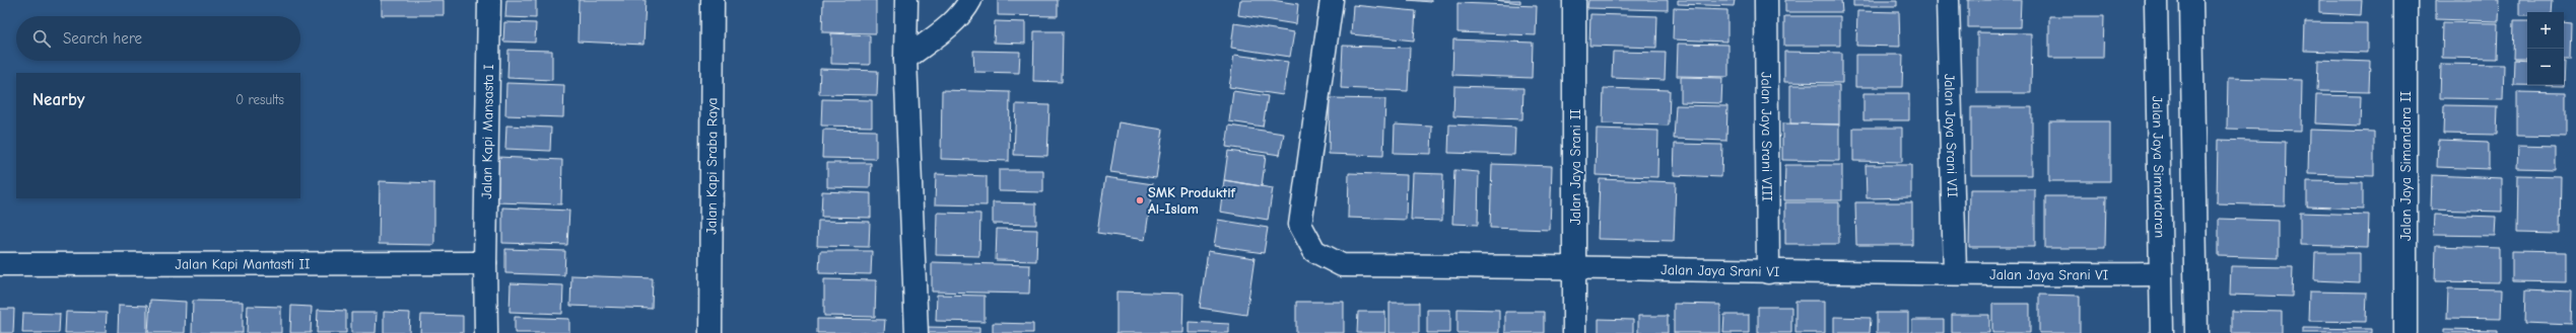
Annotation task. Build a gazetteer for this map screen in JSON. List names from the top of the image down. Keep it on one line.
{"streets":{"street":["Jalan Kapi Mansasta I","Jalan Jaya Srani VII","Jalan Jaya Srani VIII","Jalan Kapi Sraba Raya","Jalan Jaya Simandara II","Jalan Jaya Srani II","Jalan Jaya Simandaran","Jalan Kapi Mantasti II","Jalan Jaya Srani VI"]},"crossings":[["Jalan Kapi Mansasta I","Jalan Kapi Mantasti II"],["Jalan Jaya Srani VII","Jalan Jaya Srani VI"],["Jalan Jaya Srani VIII","Jalan Jaya Srani VI"],["Jalan Jaya Srani II","Jalan Jaya Srani VI"],["Jalan Jaya Simandaran","Jalan Jaya Srani VI"]],"places":["SMK Produktif Al-Islam"],"page":{"map_buttons":["+","−"],"search":"Search here","heading":["Nearby","0 results"]}}
